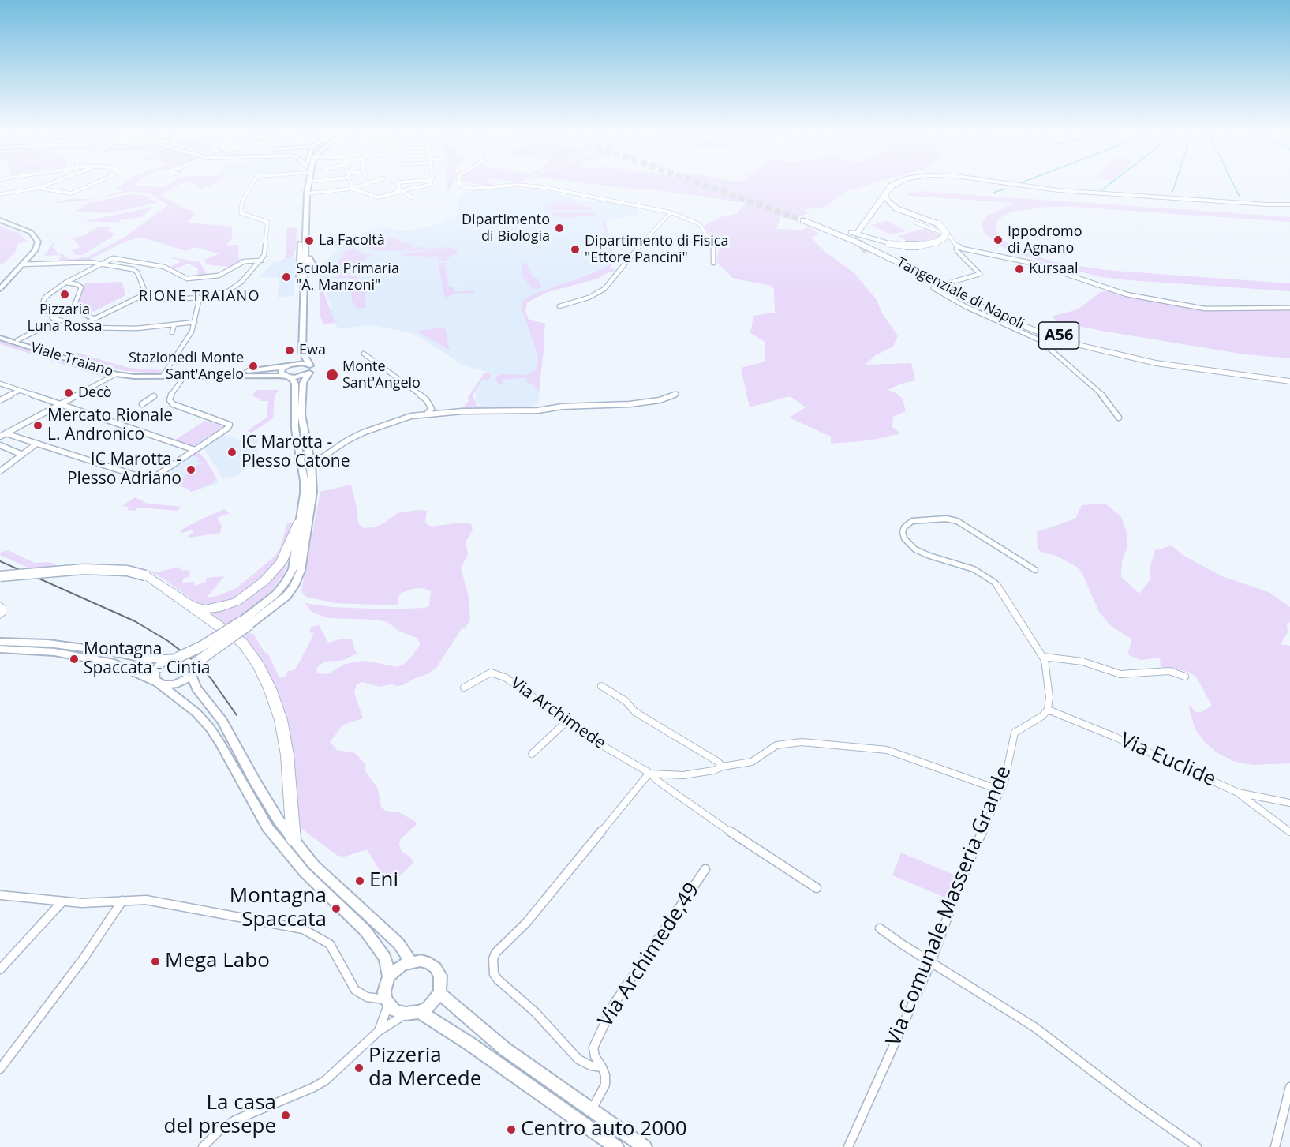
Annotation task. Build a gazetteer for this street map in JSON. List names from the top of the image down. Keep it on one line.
{"streets":{"highway":["Tangenziale di Napoli","A56"],"main road":["Viale Traiano"],"street":["Via Archimede","Via Euclide","Via Comunale Masseria Grande","Via Archimede,49"]},"crossings":[["Via Euclide","Via Comunale Masseria Grande"]],"districts":["RIONE TRAIANO"],"places":["Dipartimento di Biologia","Ippodromo di Agnano","La Facoltà","Dipartimento di Fisica \"Ettore Pancini\"","Kursaal","Scuola Primaria \"A. Manzoni\"","Pizzaria Luna Rossa","Ewa","Stazionedi Monte Sant'Angelo","Monte Sant'Angelo","Decò","Mercato Rionale L. Andronico","IC Marotta - Plesso Catone","IC Marotta - Plesso Adriano","Montagna Spaccata - Cintia","Eni","Montagna Spaccata","Mega Labo","Pizzeria da Mercede","La casa del presepe","Centro auto 2000"]}
